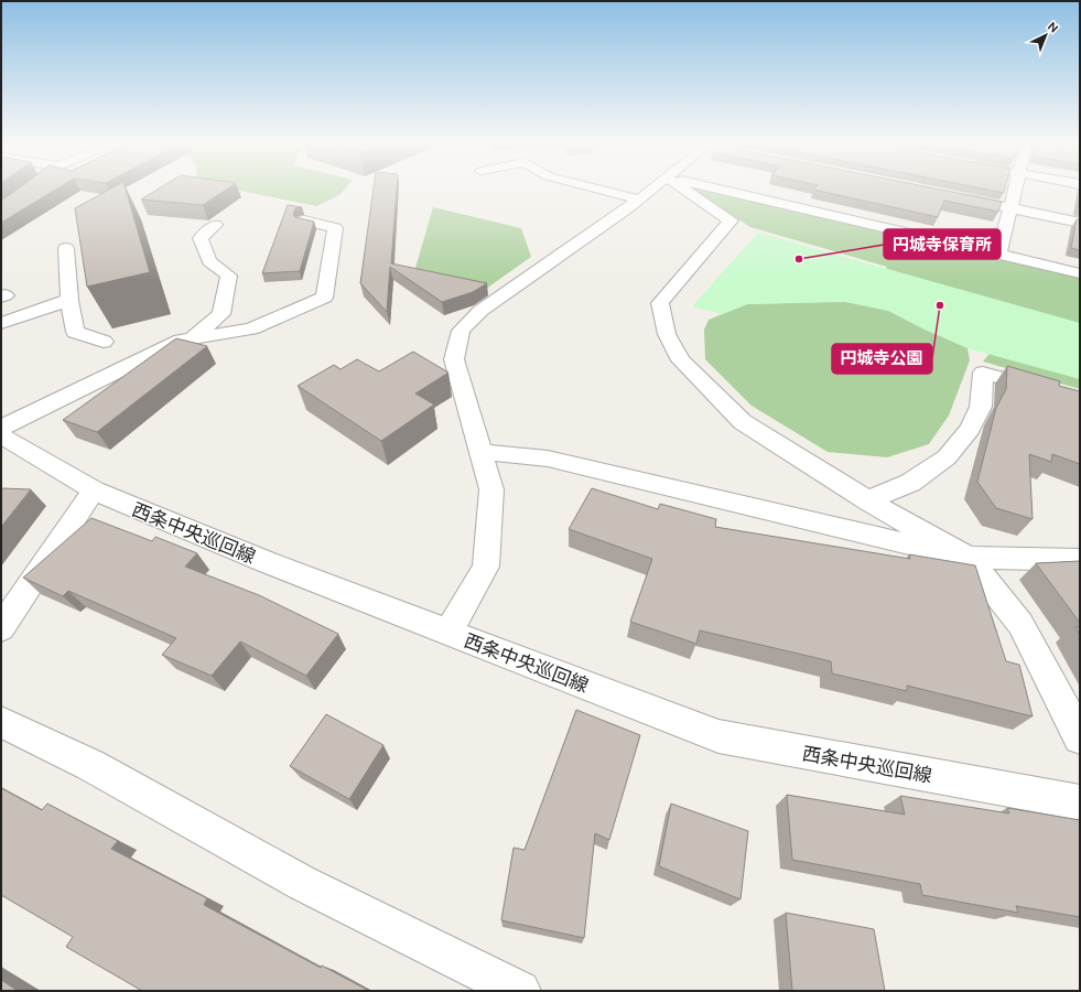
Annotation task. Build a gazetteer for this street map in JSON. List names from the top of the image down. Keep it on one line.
{"streets":{"street":["西条中央巡回線"]},"places":["円城寺保育所","円城寺公園"],"north":"top right"}
